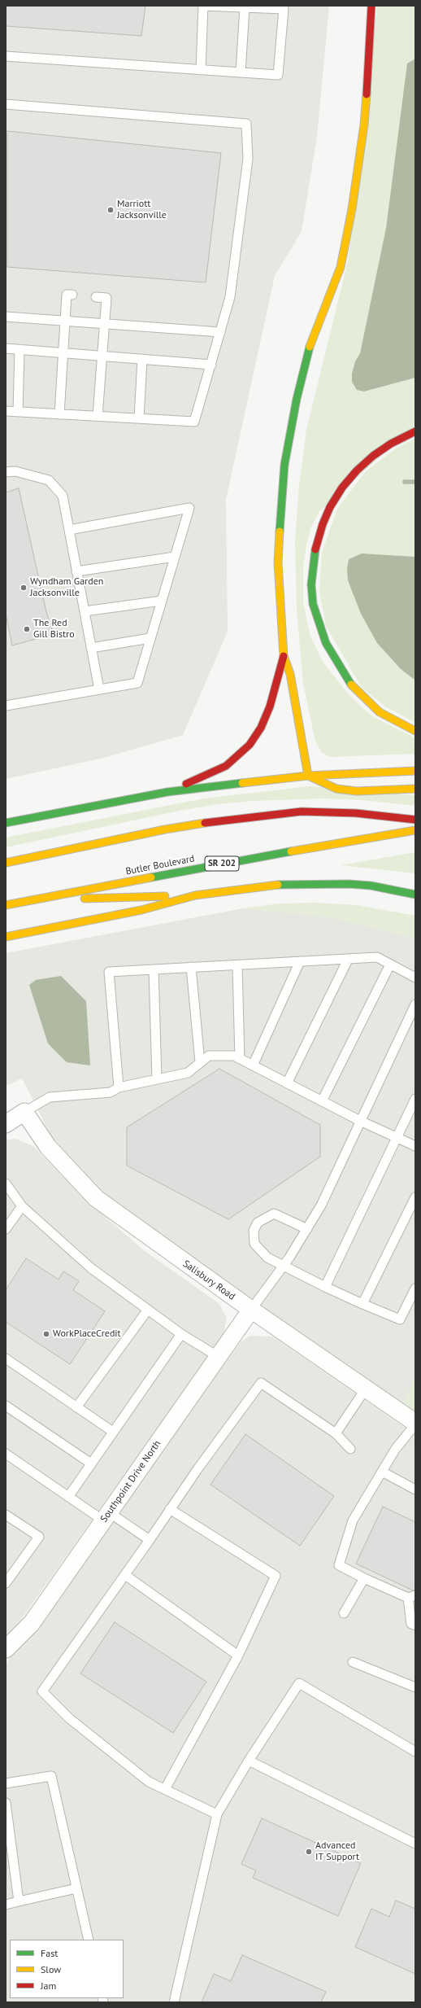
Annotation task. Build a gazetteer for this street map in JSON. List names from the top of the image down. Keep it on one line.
{"streets":{"main road":["SR 202","Butler Boulevard"],"street":["Salisbury Road","Southpoint Drive North"]},"crossings":[["Salisbury Road","Southpoint Drive North"]],"places":["Marriott Jacksonville","Wyndham Garden Jacksonville","The Red Gill Bistro","WorkPlaceCredit","Advanced IT Support"],"legend":["Fast","Slow","Jam"]}
